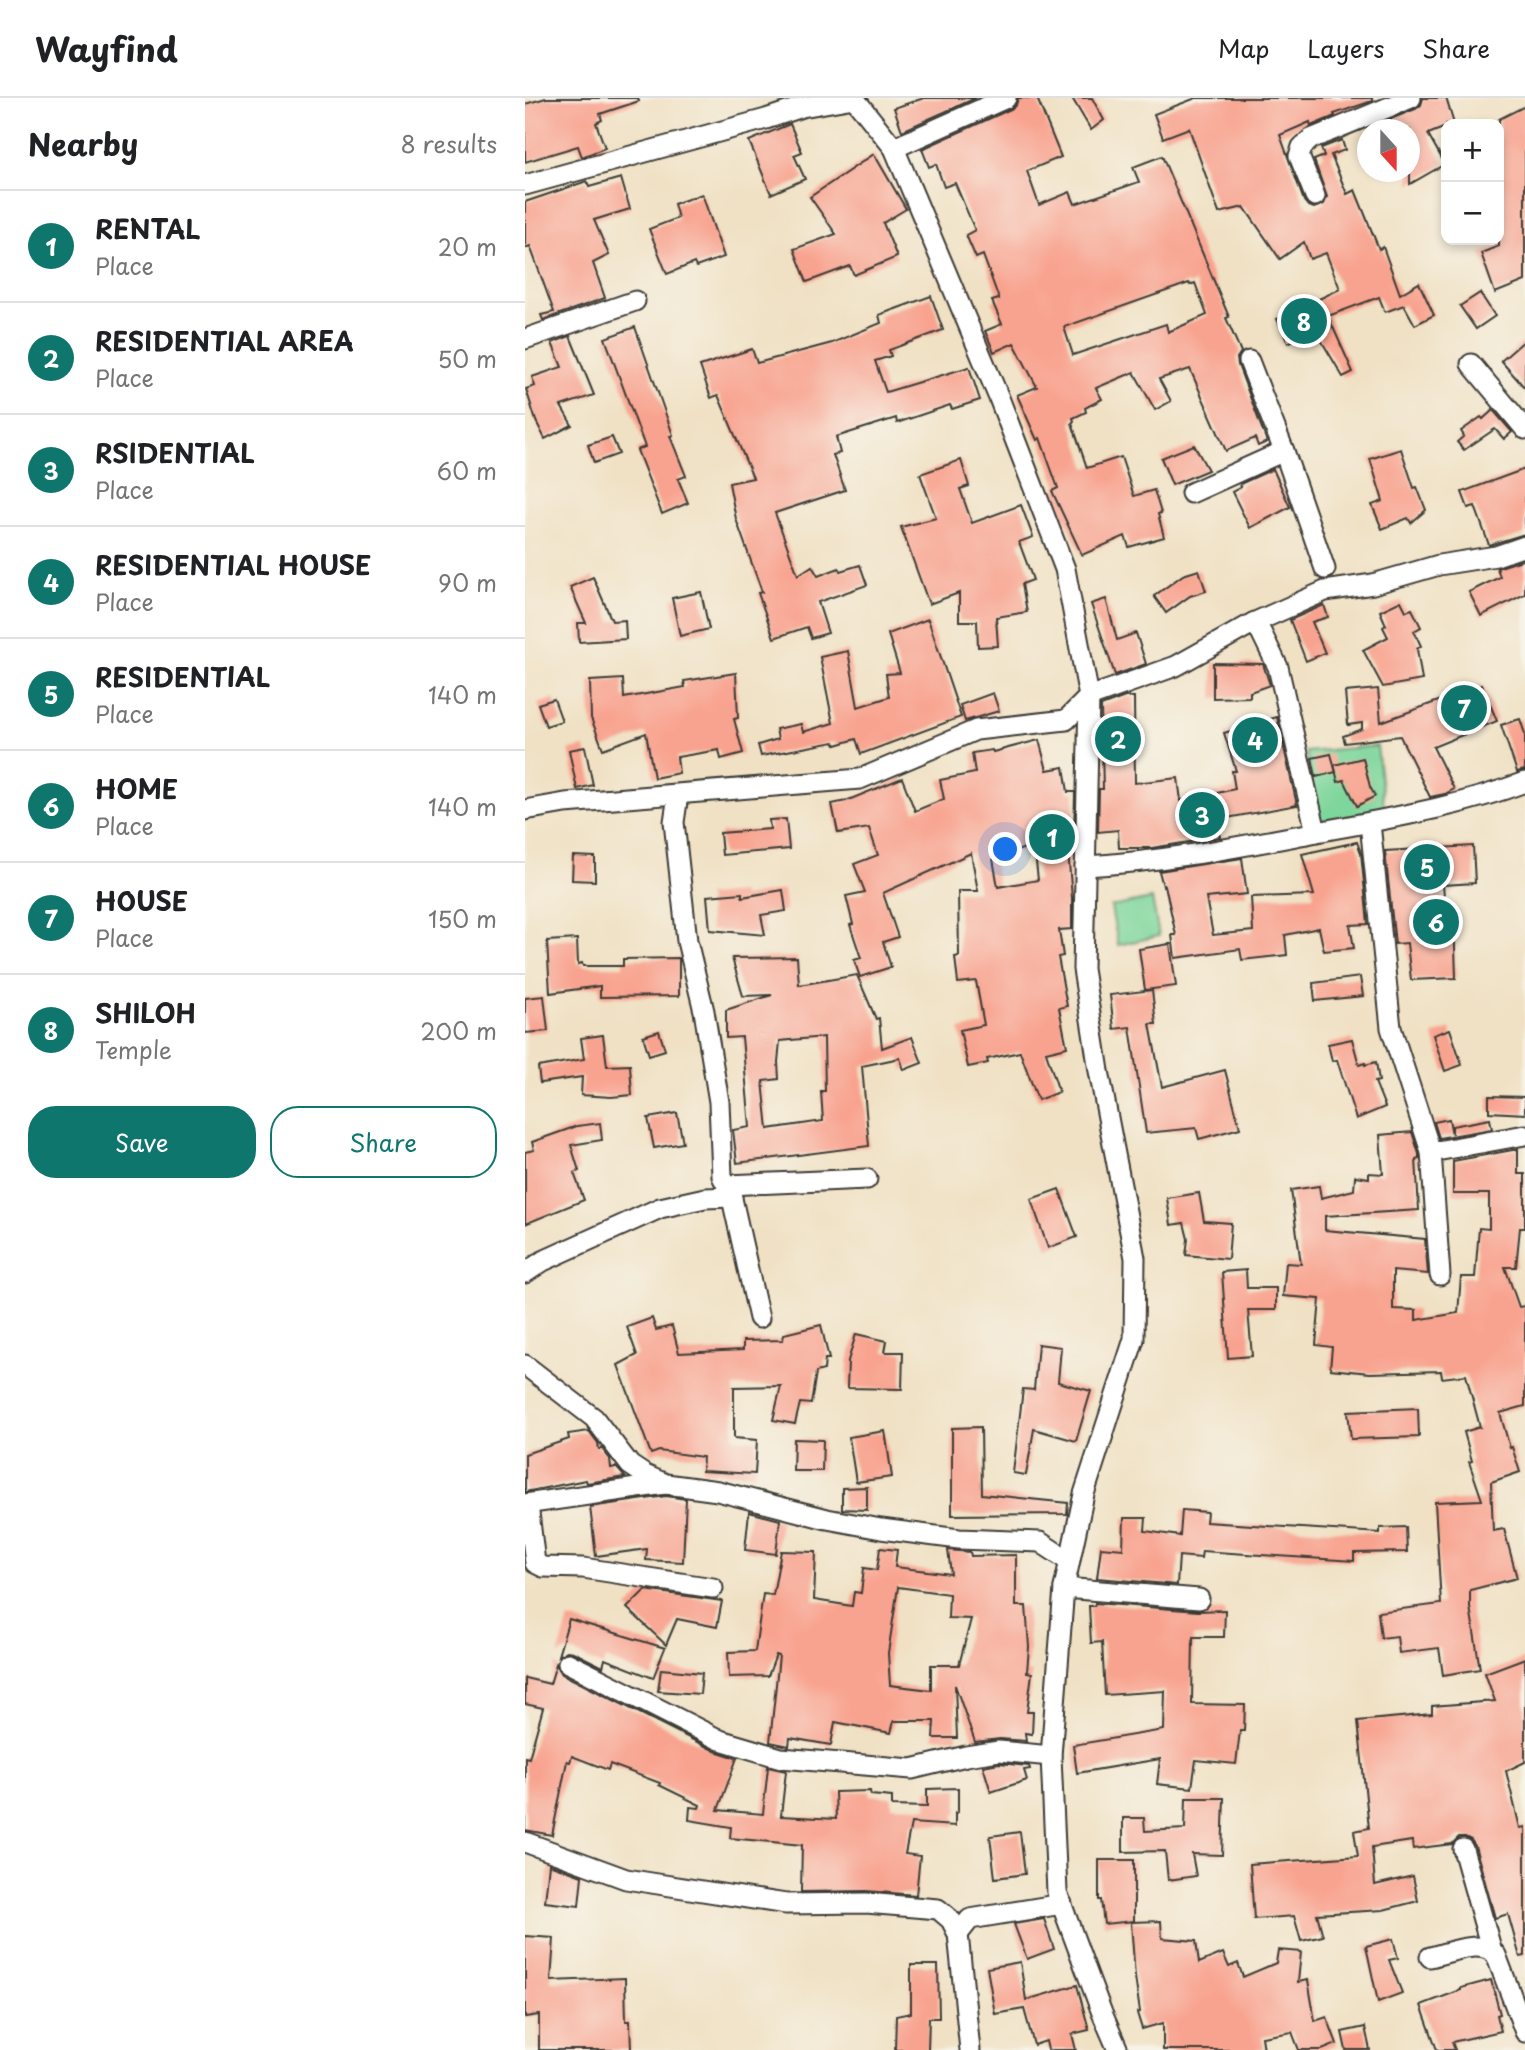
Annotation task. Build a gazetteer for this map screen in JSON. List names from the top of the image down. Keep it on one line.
{"north":"bottom","page":{"header":"Wayfind","nav":["Map","Layers","Share"],"heading":["Nearby","8 results"],"map_buttons":["+","−"],"list":[{"mark":"1","name":"RENTAL","note":"Place","value":"20 m"},{"mark":"2","name":"RESIDENTIAL AREA","note":"Place","value":"50 m"},{"mark":"3","name":"RSIDENTIAL","note":"Place","value":"60 m"},{"mark":"4","name":"RESIDENTIAL HOUSE","note":"Place","value":"90 m"},{"mark":"5","name":"RESIDENTIAL","note":"Place","value":"140 m"},{"mark":"6","name":"HOME","note":"Place","value":"140 m"},{"mark":"7","name":"HOUSE","note":"Place","value":"150 m"},{"mark":"8","name":"SHILOH","note":"Temple","value":"200 m"}],"pins":["8","7","2","4","3","1","5","6"],"buttons":["Save","Share"]}}
